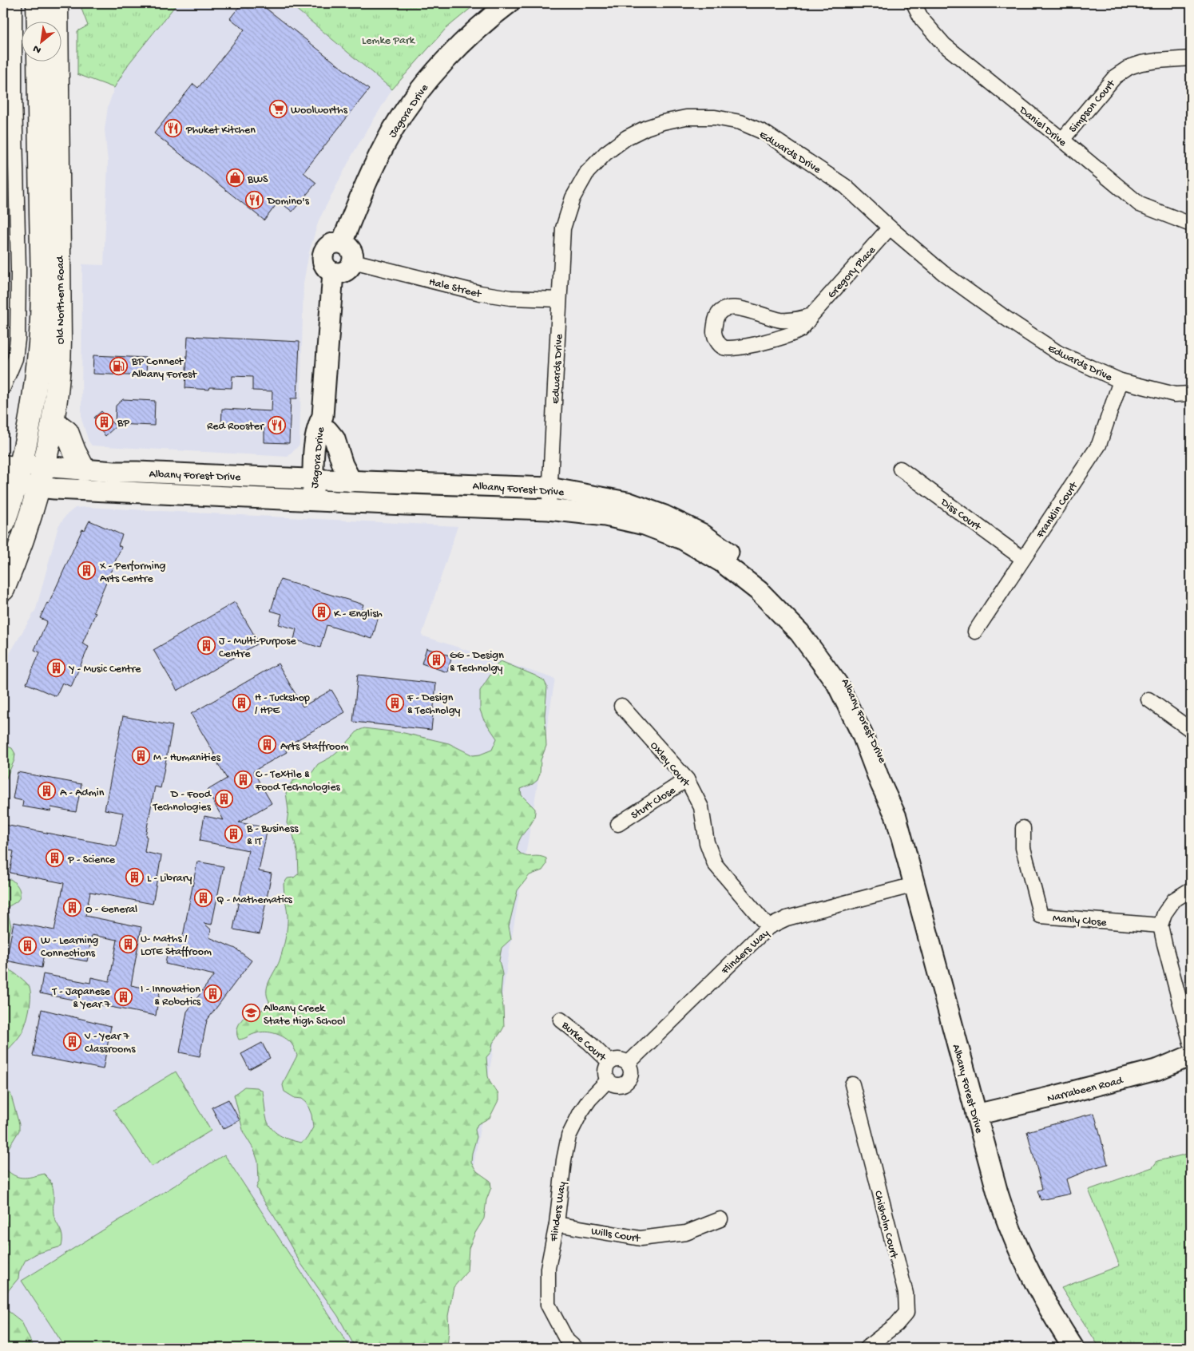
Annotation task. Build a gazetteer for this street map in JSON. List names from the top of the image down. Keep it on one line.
{"streets":{"highway":["Old Northern Road"],"street":["Simpson Court","Jagora Drive","Daniel Drive","Edwards Drive","Gregory Place","Hale Street","Albany Forest Drive","Franklin Court","Diss Court","Oxley Court","Sturt Close","Manly Close","Flinders Way","Burke Court","Narrabeen Road","Chisholm Court","Wills Court"]},"crossings":[["Simpson Court","Daniel Drive"],["Jagora Drive","Hale Street"],["Jagora Drive","Albany Forest Drive"],["Edwards Drive","Gregory Place"],["Edwards Drive","Hale Street"],["Edwards Drive","Albany Forest Drive"],["Edwards Drive","Franklin Court"],["Old Northern Road","Albany Forest Drive"],["Albany Forest Drive","Flinders Way"],["Albany Forest Drive","Narrabeen Road"],["Franklin Court","Diss Court"],["Oxley Court","Sturt Close"],["Oxley Court","Flinders Way"],["Flinders Way","Burke Court"],["Flinders Way","Wills Court"]],"parks":["Lemke Park"],"places":{"supermarket":["Woolworths"],"restaurant":["Phuket Kitchen","Domino's","Red Rooster"],"shop":["BWS"],"fuel station":["BP Connect Albany Forest"],"building":["BP","X - Performing Arts Centre","K - English","J - Multi-Purpose Centre","GG - Design & Technolgy","Y - Music Centre","H - Tuckshop / HPE","F - Design & Technolgy","Arts Staffroom","M - Humanities","C - Textile & Food Technologies","A - Admin","D - Food Technologies","B - Business & IT","P - Science","L - Library","Q - Mathematics","O - General","U- Maths / LOTE Staffroom","W - Learning Connections","I - Innovation & Robotics","T - Japanese & Year 7","V - Year 7 Classrooms"],"school or university":["Albany Creek State High School"]},"north":"bottom left"}
